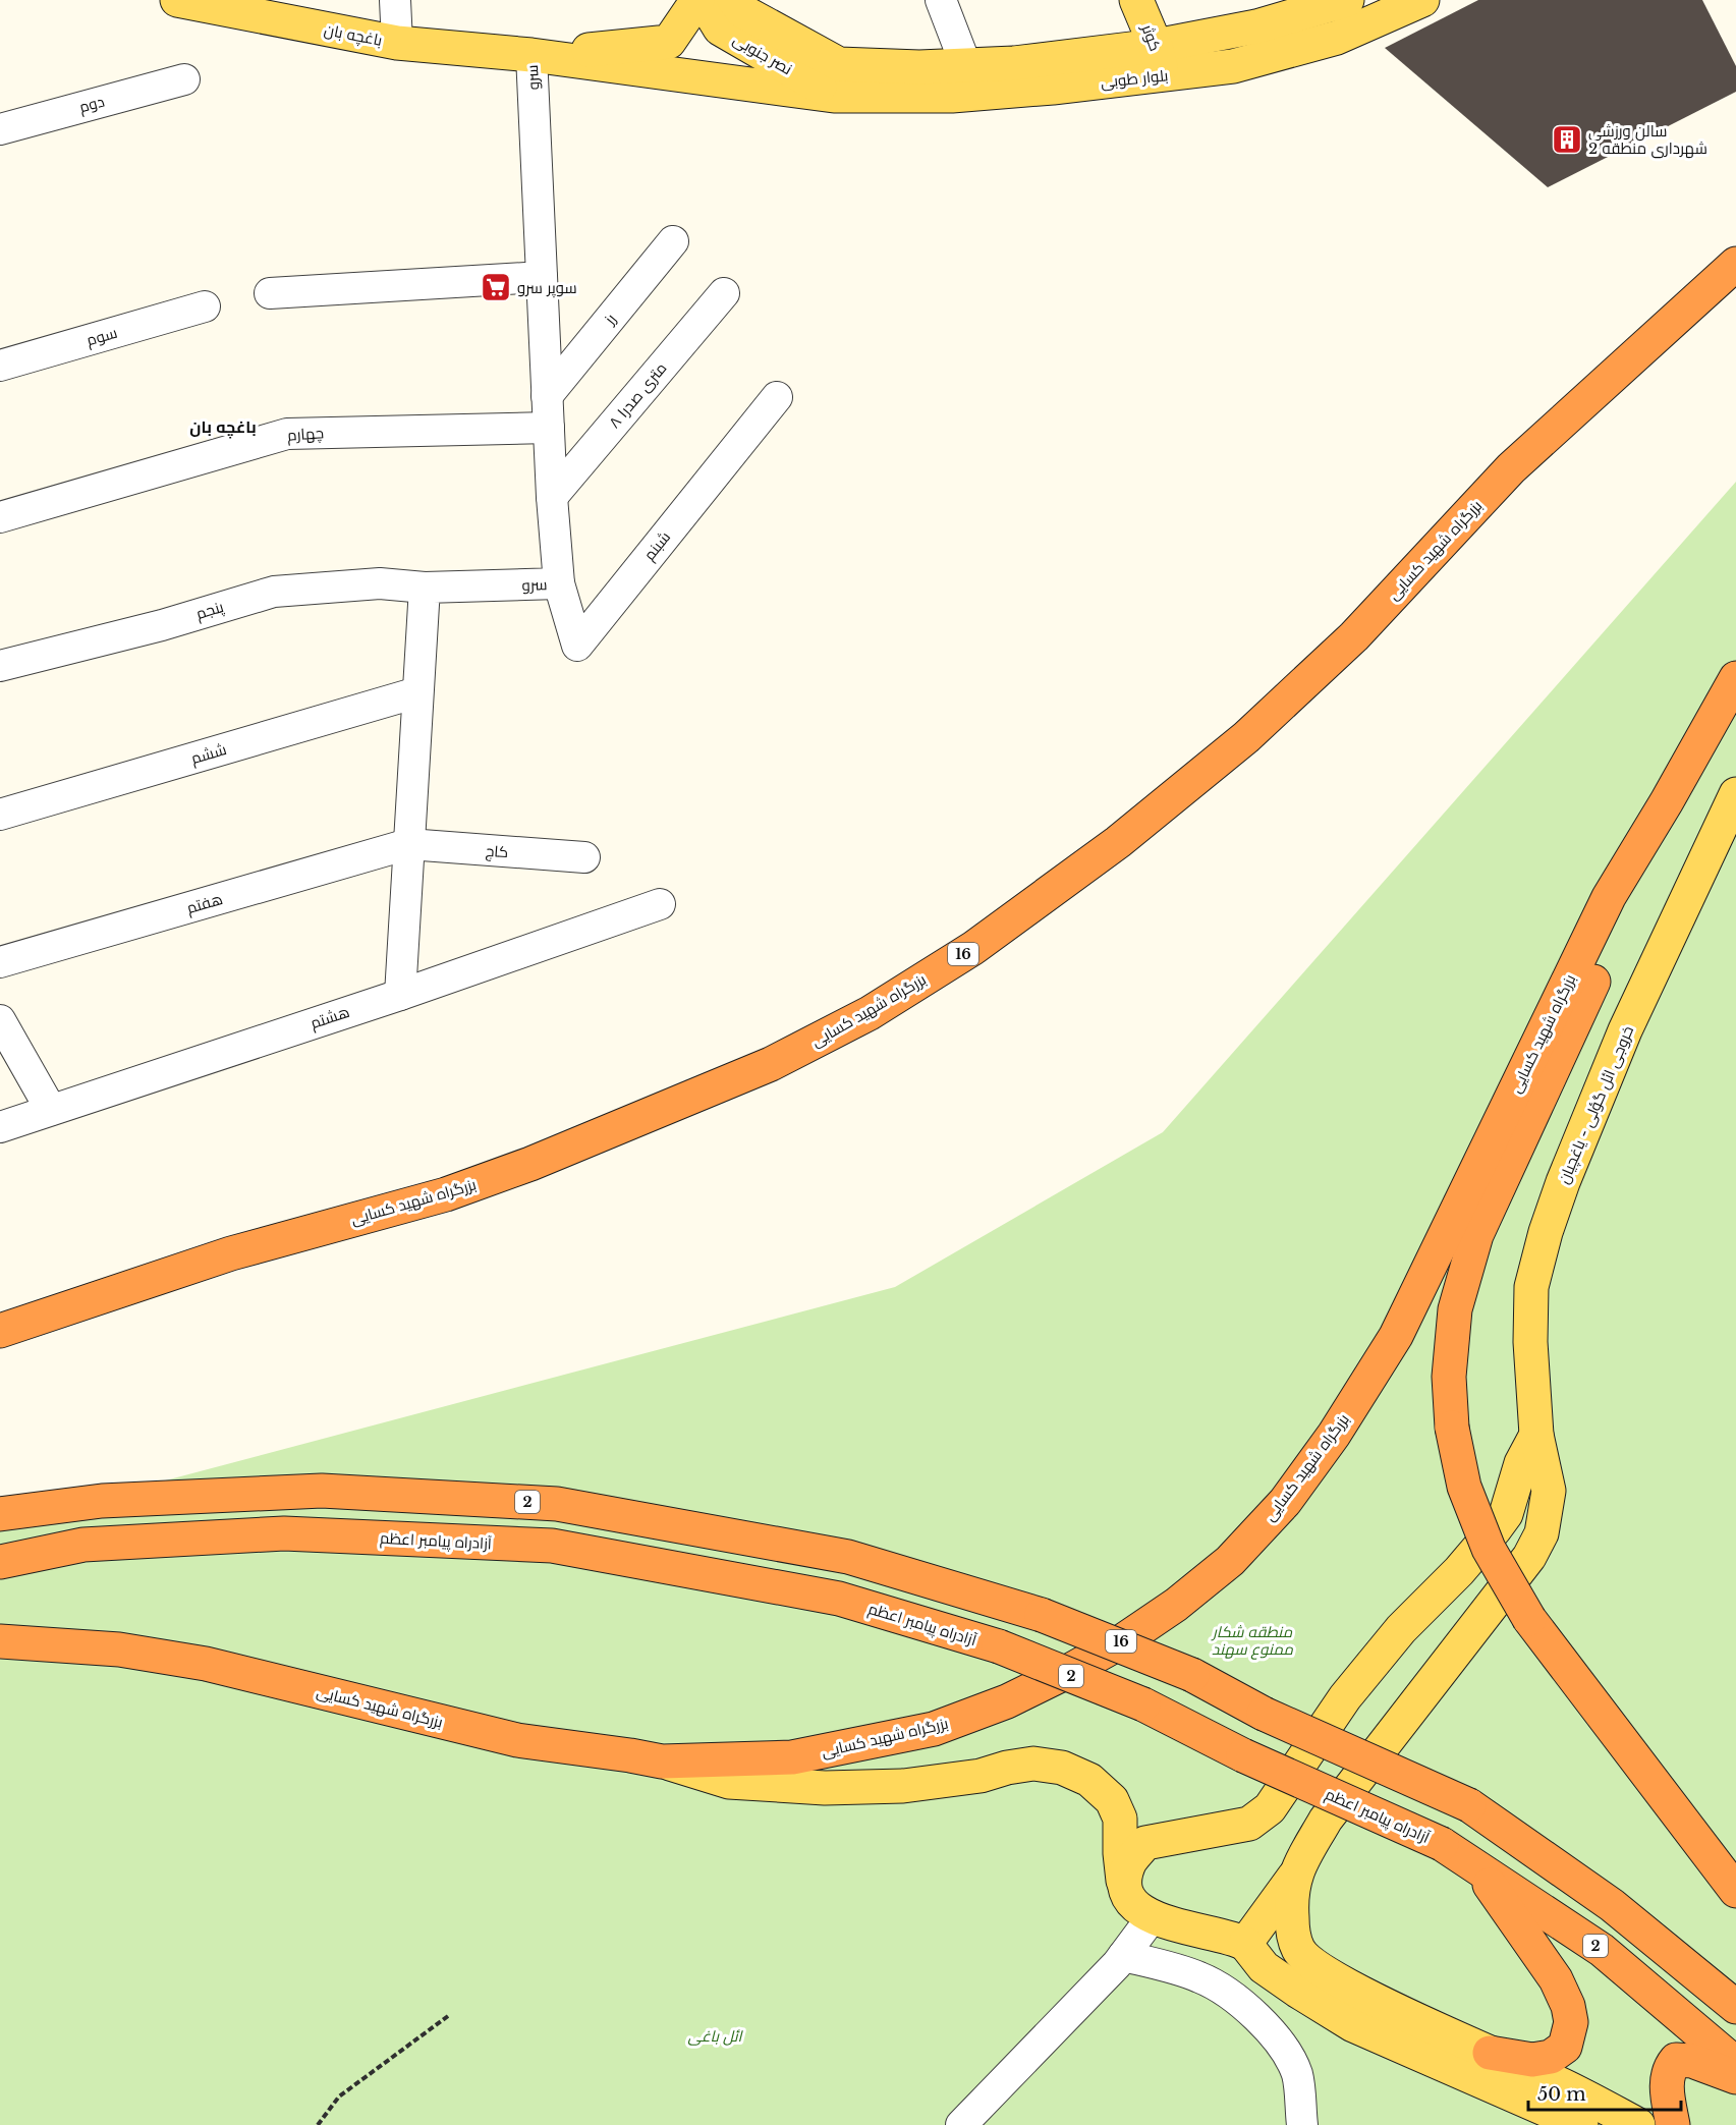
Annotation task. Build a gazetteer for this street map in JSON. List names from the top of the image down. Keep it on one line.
{"streets":{"highway":["بزرگراه شهید کسایی","16","2","آزادراه پیامبر اعظم"],"main road":["باغچه بان","کوثر","نصر جنوبی","بلوار طوبی","خروجی ائل گؤلی - یاغچیان"],"street":["سرو","دوم","رز","سوم","۸ متری صدرا","چهارم","شبنم","پنجم","ششم","کاج","هفتم","هشتم"]},"crossings":[["باغچه بان","سرو"],["کوثر","بلوار طوبی"],["نصر جنوبی","بلوار طوبی"],["سرو","رز"],["سرو","۸ متری صدرا"],["سرو","چهارم"],["سرو","شبنم"],["سرو","پنجم"],["کاج","هفتم"]],"districts":["باغچه بان"],"parks":["منطقه شکار ممنوع سهند","ائل باغی"],"places":{"building":["سالن ورزشی شهرداری منطقه 2"],"supermarket":["سوپر سرو"]},"scale_bar":"50 m"}
